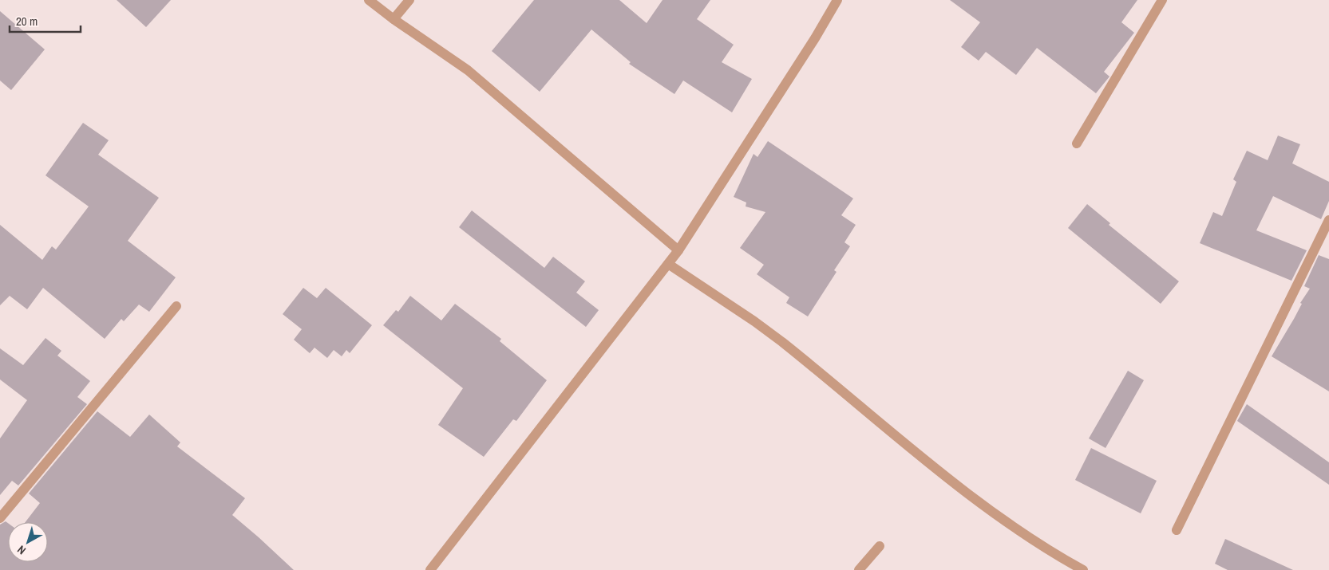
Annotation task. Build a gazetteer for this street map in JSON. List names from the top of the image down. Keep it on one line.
{"scale_bar":"20 m","north":"bottom left"}
